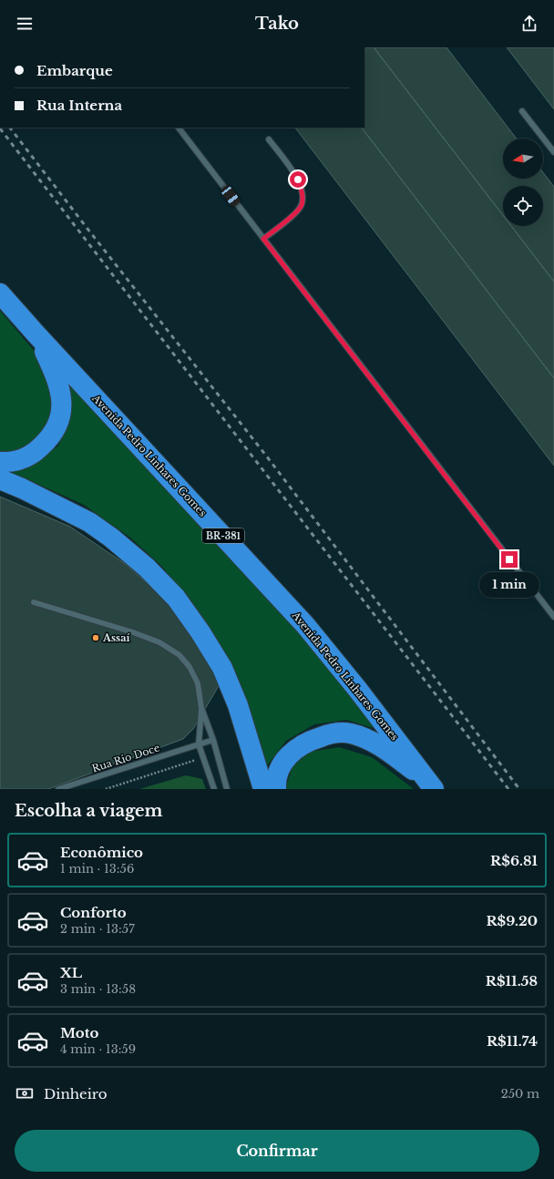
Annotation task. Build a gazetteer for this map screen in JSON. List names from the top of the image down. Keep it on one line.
{"streets":{"highway":["Avenida Pedro Linhares Gomes","BR-381"],"lane":["Rua Rio Doce"]},"places":["Assaí"],"north":"left","page":{"header":"Tako","banner":["Embarque","Rua Interna"],"bubble":"1 min","heading":"Escolha a viagem","list":[{"name":"Econômico","note":"1 min · 13:56","value":"R$6.81"},{"name":"Conforto","note":"2 min · 13:57","value":"R$9.20"},{"name":"XL","note":"3 min · 13:58","value":"R$11.58"},{"name":"Moto","note":"4 min · 13:59","value":"R$11.74"}],"pay":["Dinheiro","250 m"],"buttons":"Confirmar"}}
